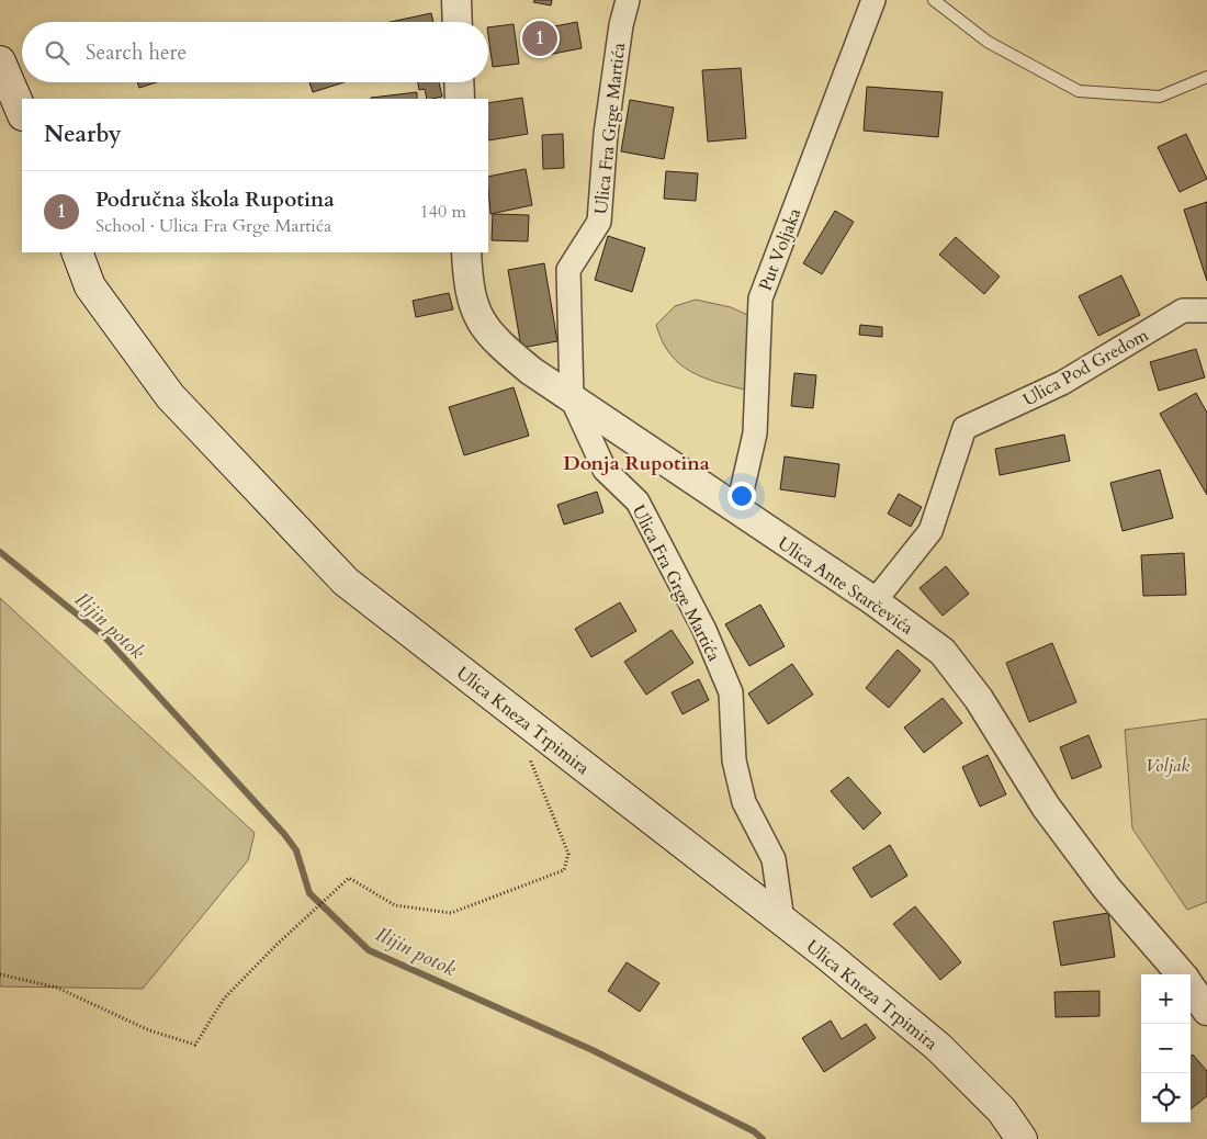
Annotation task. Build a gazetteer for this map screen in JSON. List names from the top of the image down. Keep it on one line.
{"streets":{"main road":["Ulica Kneza Trpimira"],"street":["Ulica Fra Grge Martića","Put Voljaka","Ulica Pod Gredom","Ulica Ante Starčevića"]},"crossings":[["Ulica Fra Grge Martića","Ulica Ante Starčevića"],["Ulica Fra Grge Martića","Ulica Kneza Trpimira"],["Put Voljaka","Ulica Ante Starčevića"],["Ulica Pod Gredom","Ulica Ante Starčevića"]],"districts":["Donja Rupotina"],"water":["Ilijin potok"],"parks":["Voljak"],"page":{"pins":"1","search":"Search here","heading":"Nearby","list":[{"mark":"1","name":"Područna škola Rupotina","note":"School · Ulica Fra Grge Martića","value":"140 m"}],"map_buttons":["+","−"]}}
